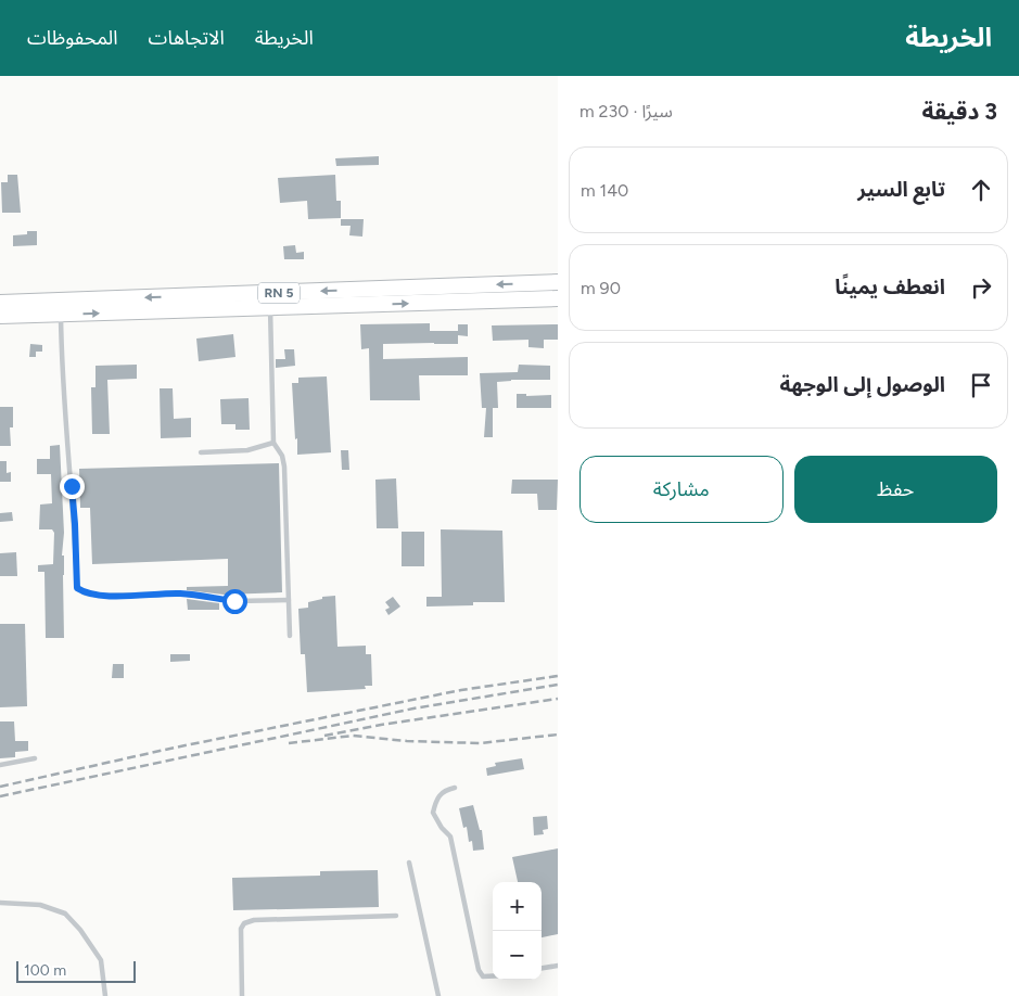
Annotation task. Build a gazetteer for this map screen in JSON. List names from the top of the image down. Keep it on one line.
{"streets":{"highway":["RN 5"]},"scale_bar":"100 m","page":{"header":"الخريطة","nav":["الخريطة","الاتجاهات","المحفوظات"],"heading":["3 دقيقة","سيرًا · 230 m"],"list":[["تابع السير","140 m"],["انعطف يمينًا","90 m"],"الوصول إلى الوجهة"],"buttons":["حفظ","مشاركة"],"map_buttons":["+","−"],"scale":"100 m"}}
